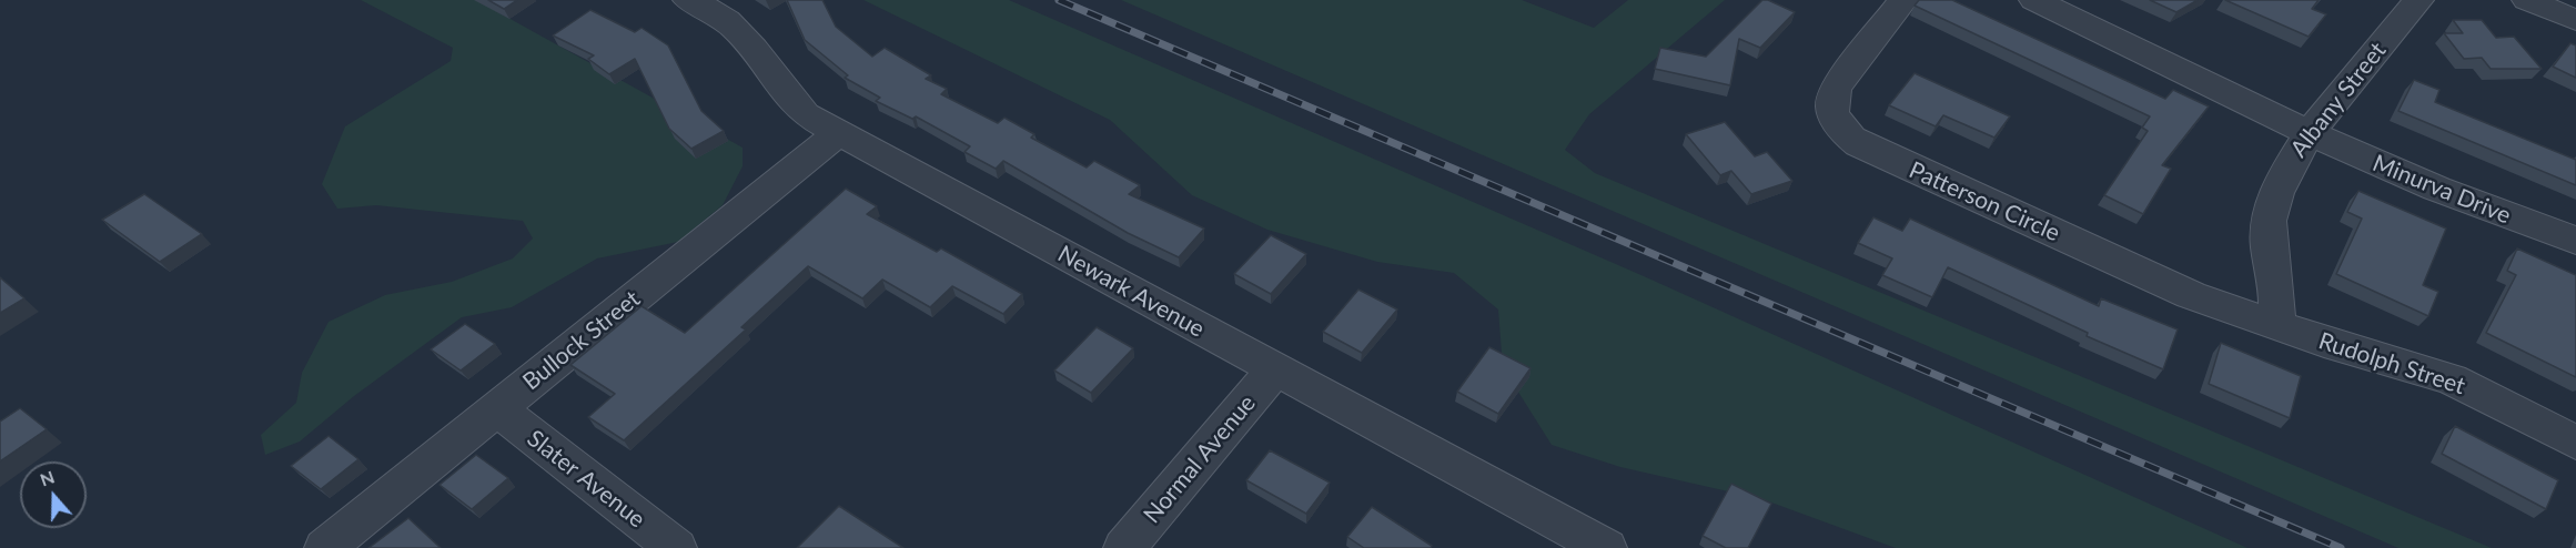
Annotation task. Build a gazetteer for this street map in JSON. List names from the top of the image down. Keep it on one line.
{"streets":{"street":["Albany Street","Minurva Drive","Patterson Circle","Newark Avenue","Bullock Street","Rudolph Street","Normal Avenue","Slater Avenue"]},"crossings":[["Albany Street","Minurva Drive"],["Albany Street","Patterson Circle"],["Albany Street","Rudolph Street"],["Patterson Circle","Rudolph Street"],["Newark Avenue","Bullock Street"],["Newark Avenue","Normal Avenue"],["Bullock Street","Slater Avenue"]],"north":"top"}
